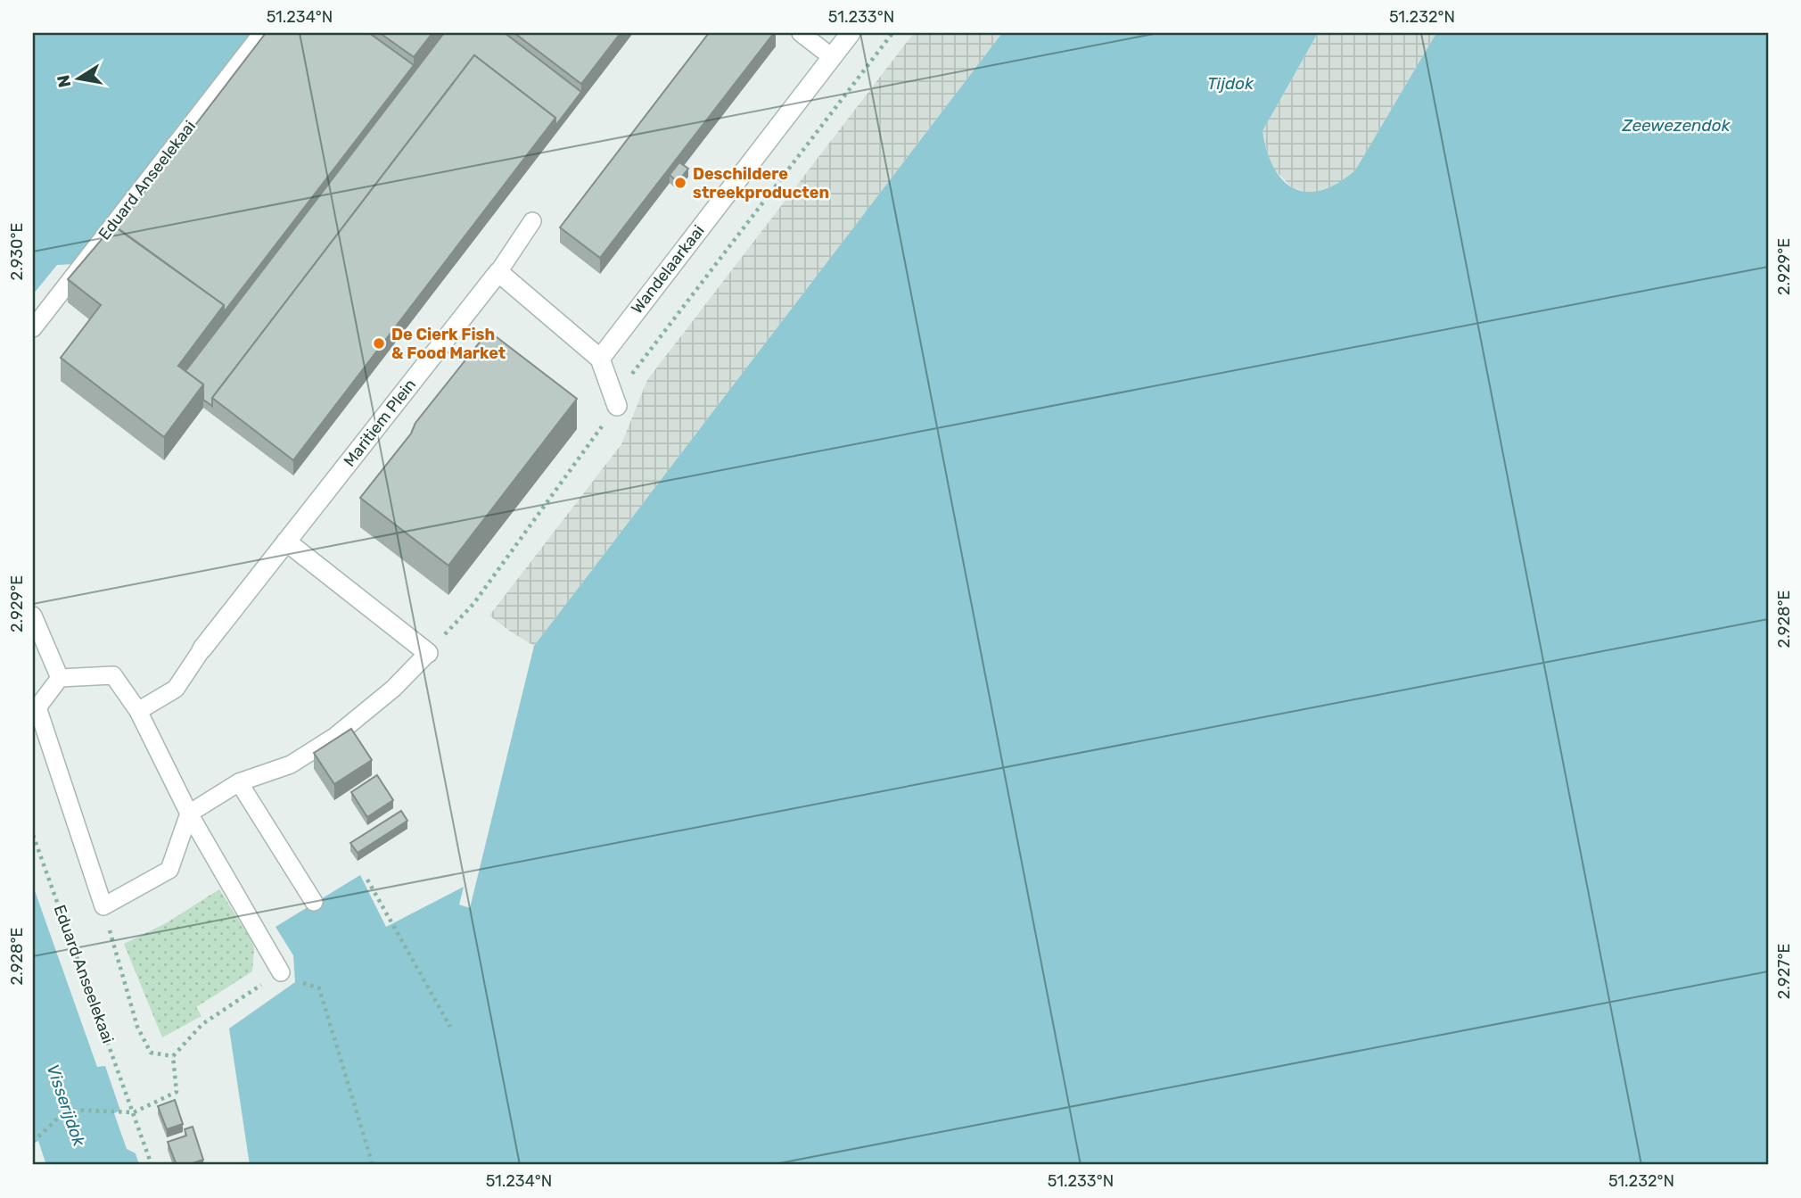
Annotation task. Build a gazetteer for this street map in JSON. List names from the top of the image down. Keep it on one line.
{"streets":{"street":["Wandelaarkaai","Maritiem Plein"],"lane":["Eduard Anseelekaai"]},"water":["Tijdok","Zeewezendok","Visserijdok"],"places":["Deschildere streekproducten","De Cierk Fish & Food Market"],"north":"left","coordinates":["51.234°N","51.233°N","51.232°N","2.930°E","2.929°E","2.928°E","2.927°E"]}
